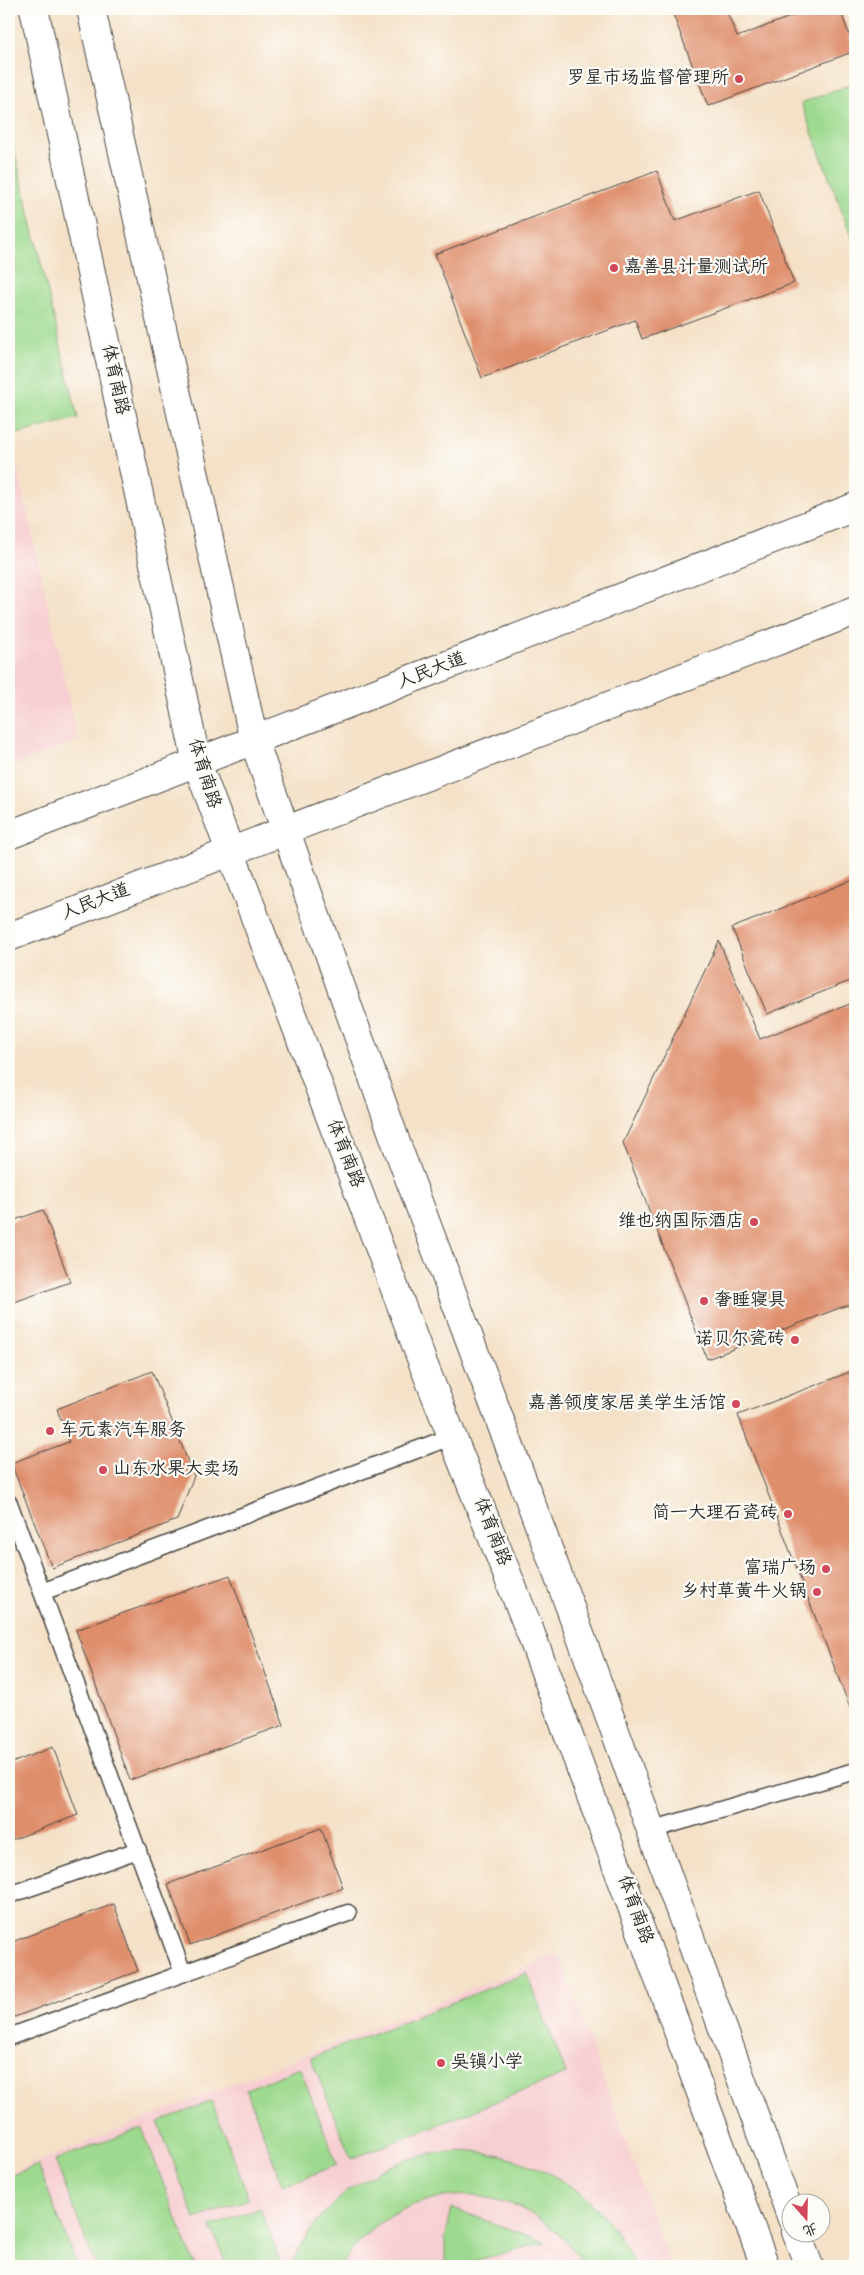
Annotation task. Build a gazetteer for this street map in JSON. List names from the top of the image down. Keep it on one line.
{"streets":{"main road":["体育南路","人民大道"]},"crossings":[["体育南路","人民大道"]],"places":["罗星市场监督管理所","嘉善县计量测试所","维也纳国际酒店","奢睡寝具","诺贝尔瓷砖","嘉善领度家居美学生活馆","车元素汽车服务","山东水果大卖场","简一大理石瓷砖","富瑞广场","乡村草黄牛火锅","吴镇小学"],"north":"bottom"}
